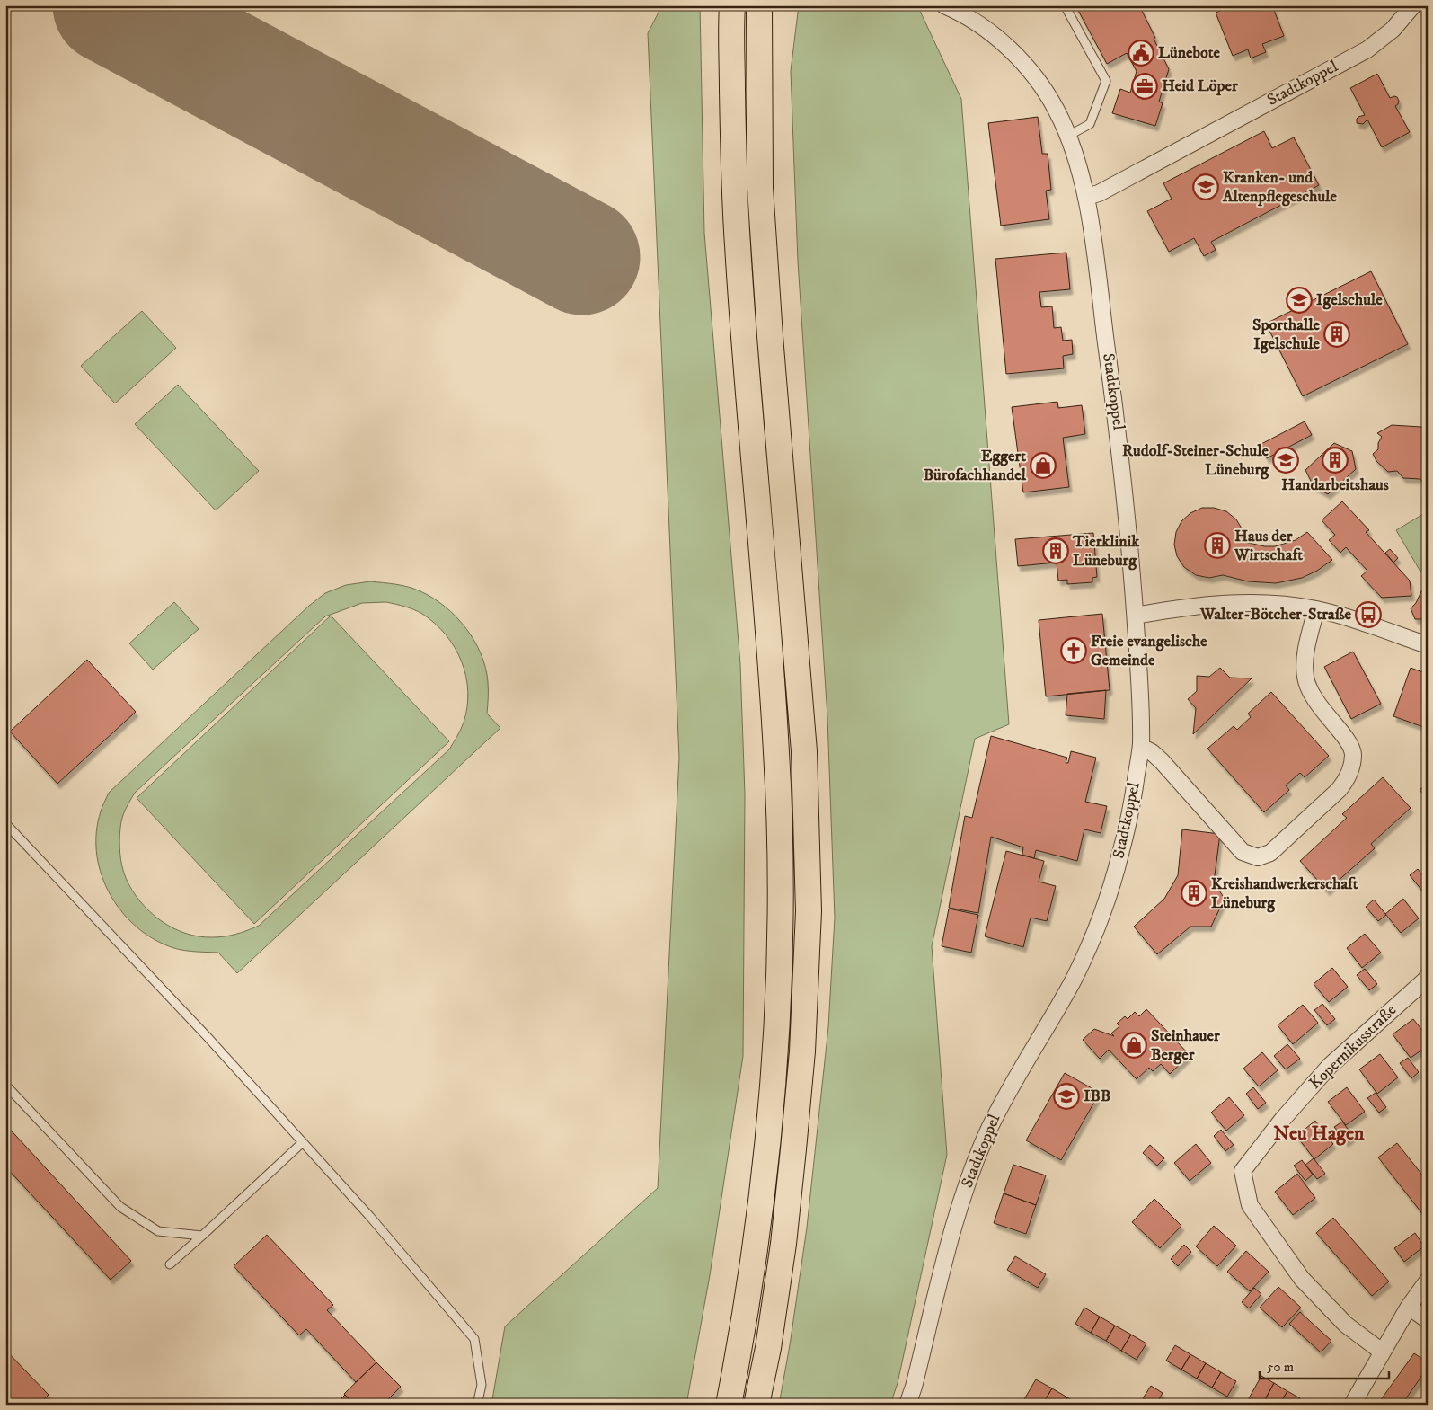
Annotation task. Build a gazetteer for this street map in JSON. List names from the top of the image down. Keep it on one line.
{"streets":{"street":["Stadtkoppel","Kopernikusstraße"]},"districts":["Neu Hagen"],"places":{"public building":["Lünebote"],"office":["Heid Löper"],"school or university":["Kranken- und Altenpflegeschule","Igelschule","Rudolf-Steiner-Schule Lüneburg","IBB"],"building":["Sporthalle Igelschule","Handarbeitshaus","Haus der Wirtschaft","Tierklinik Lüneburg","Kreishandwerkerschaft Lüneburg"],"shop":["Eggert Bürofachhandel","Steinhauer Berger"],"bus stop":["Walter-Bötcher-Straße"],"church":["Freie evangelische Gemeinde"]},"scale_bar":"50 m"}
